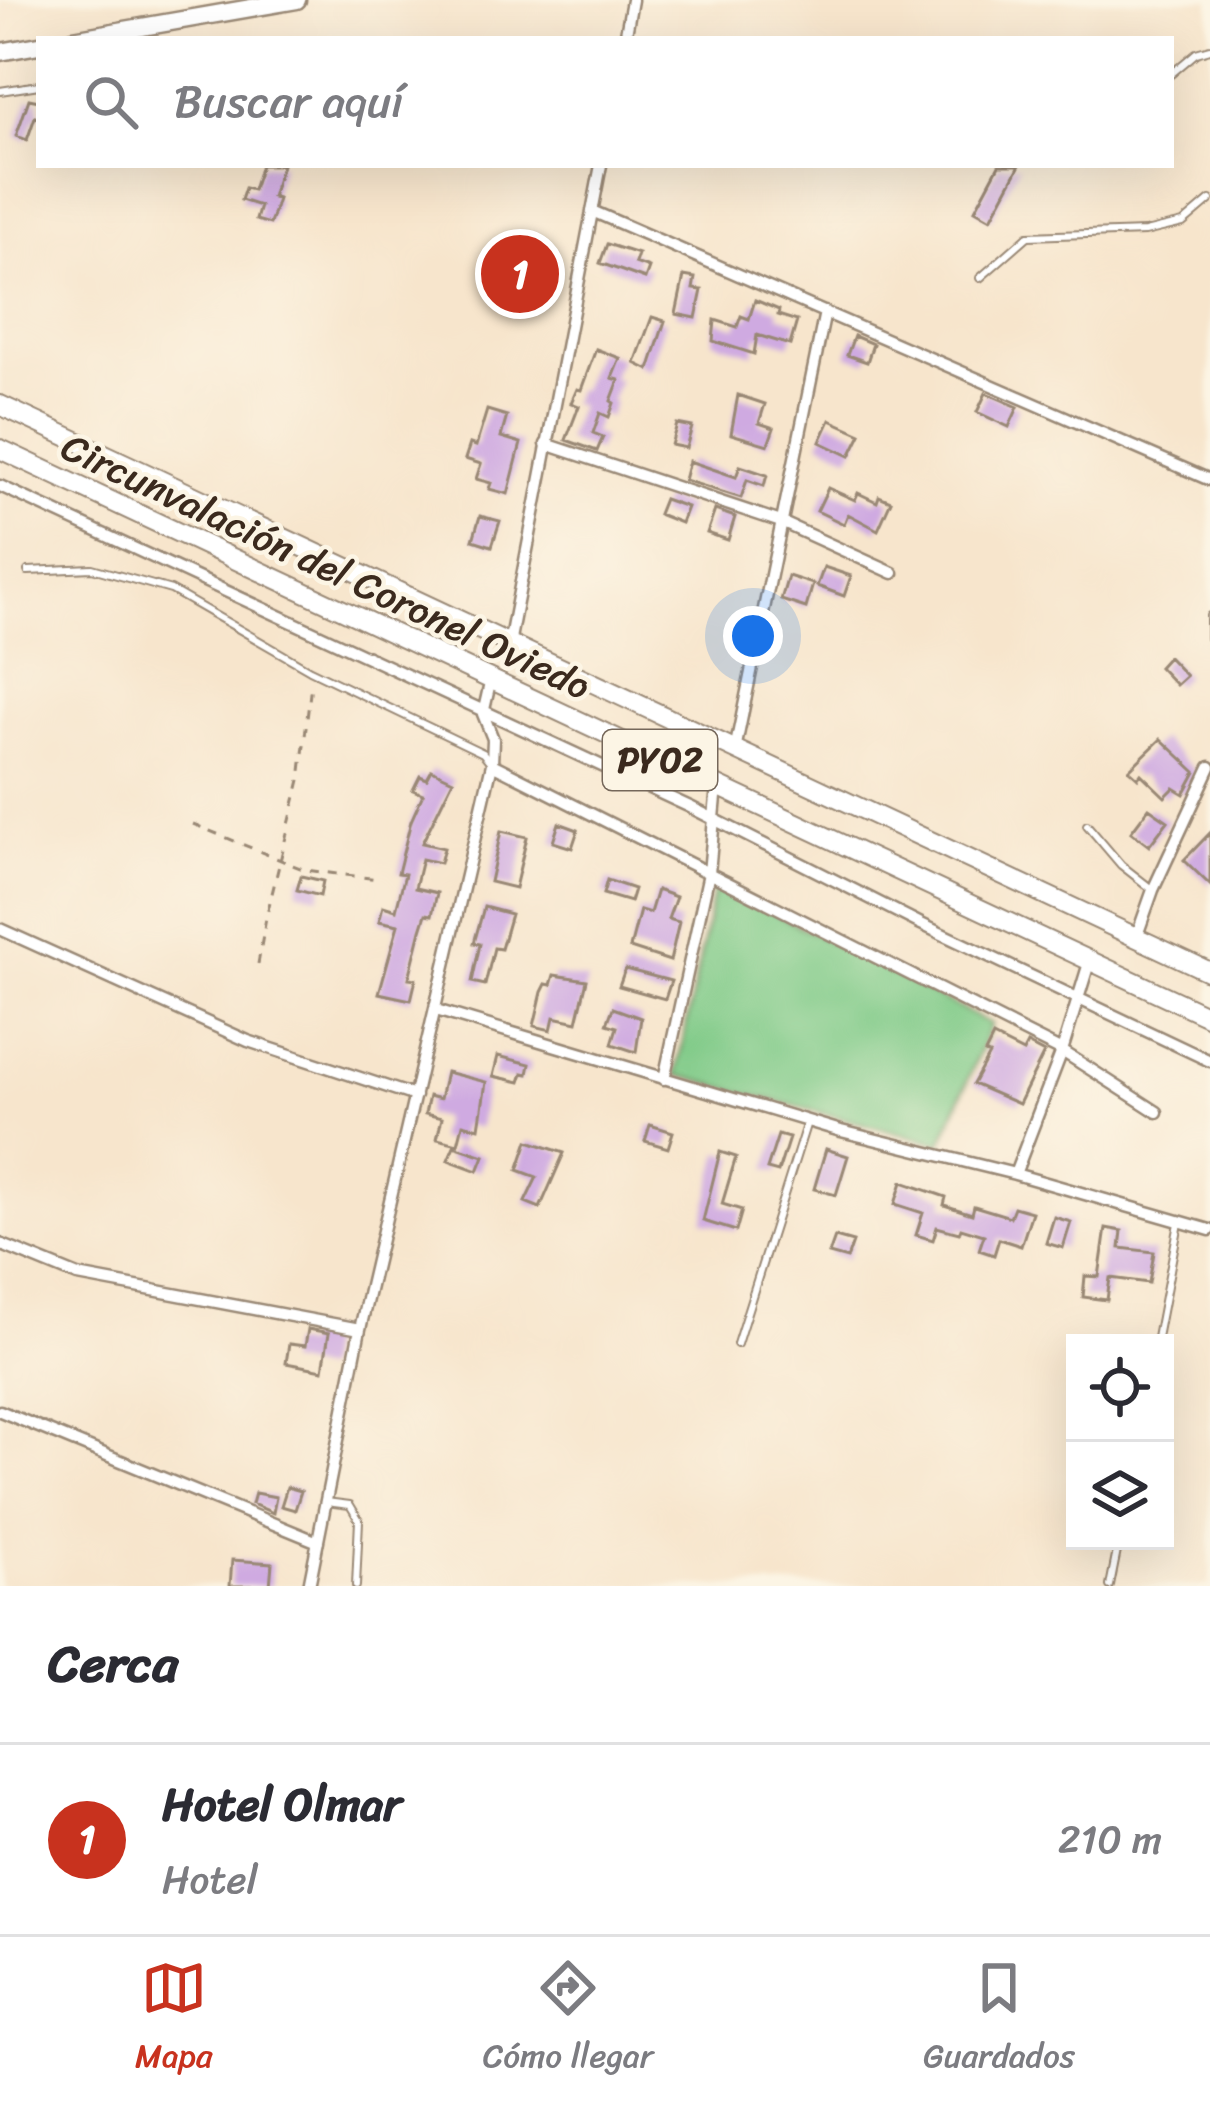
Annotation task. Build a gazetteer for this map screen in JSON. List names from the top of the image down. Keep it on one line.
{"streets":{"highway":["Circunvalación del Coronel Oviedo","PY02"]},"page":{"search":"Buscar aquí","pins":"1","heading":"Cerca","list":[{"mark":"1","name":"Hotel Olmar","note":"Hotel","value":"210 m"}],"nav":["Mapa","Cómo llegar","Guardados"]}}
